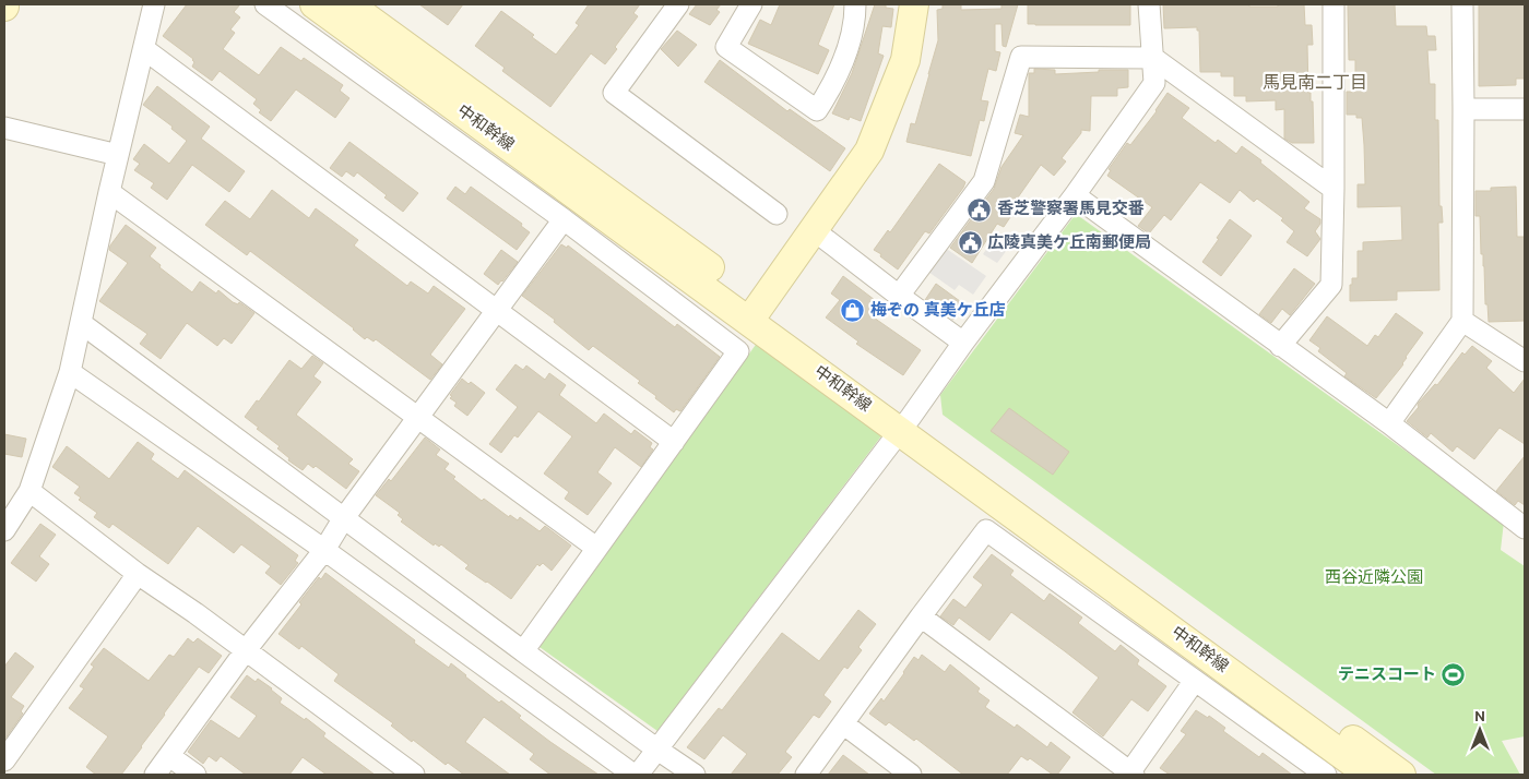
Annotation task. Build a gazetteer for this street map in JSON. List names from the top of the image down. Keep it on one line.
{"streets":{"main road":["中和幹線"]},"districts":["馬見南二丁目"],"parks":["西谷近隣公園"],"places":{"public building":["香芝警察署馬見交番","広陵真美ケ丘南郵便局"],"shop":["梅ぞの 真美ケ丘店"],"sports":["テニスコート"]},"north":"top"}
